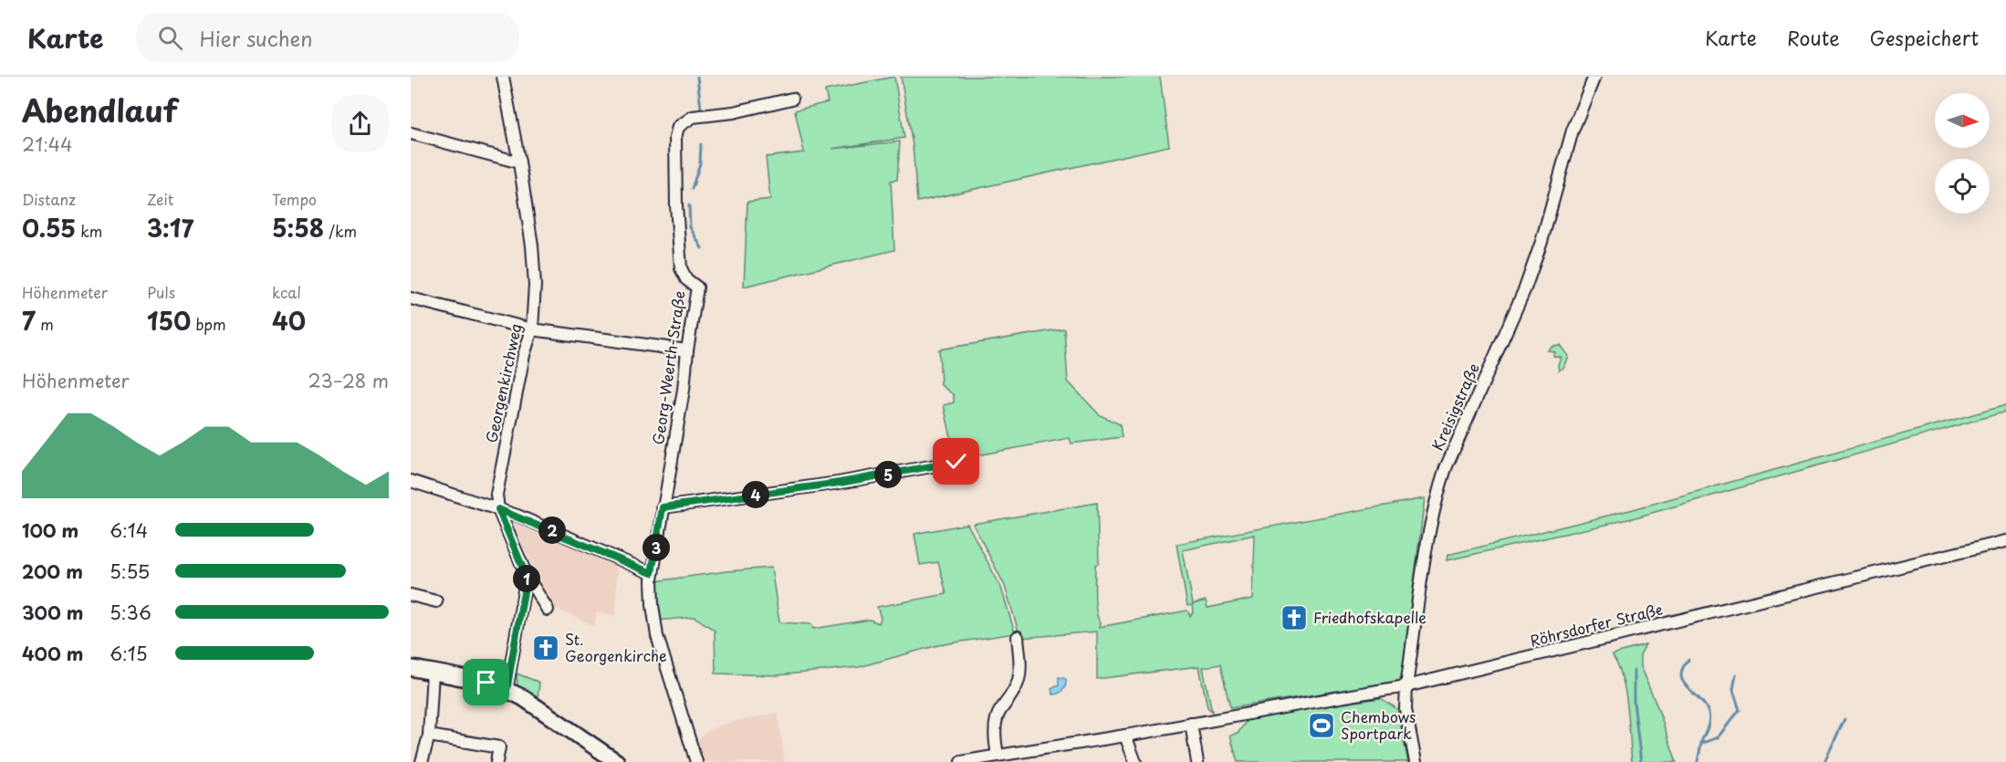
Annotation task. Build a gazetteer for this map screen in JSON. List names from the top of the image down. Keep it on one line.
{"streets":{"street":["Georg-Weerth-Straße","Georgenkirchweg","Kreisigstraße","Röhrsdorfer Straße"]},"crossings":[["Kreisigstraße","Röhrsdorfer Straße"]],"places":{"church":["Friedhofskapelle","St. Georgenkirche"],"sports":["Chembows Sportpark"]},"north":"right","page":{"header":"Karte","search":"Hier suchen","nav":["Karte","Route","Gespeichert"],"heading":["Abendlauf","21:44"],"stats":[["Distanz","0.55 km"],["Zeit","3:17"],["Tempo","5:58 /km"],["Höhenmeter","7 m"],["Puls","150 bpm"],["kcal","40"]],"chart":["Höhenmeter","23–28 m"],"pins":["5","4","2","3","1"],"list":[{"name":"100 m","note":"6:14"},{"name":"200 m","note":"5:55"},{"name":"300 m","note":"5:36"},{"name":"400 m","note":"6:15"}]}}
